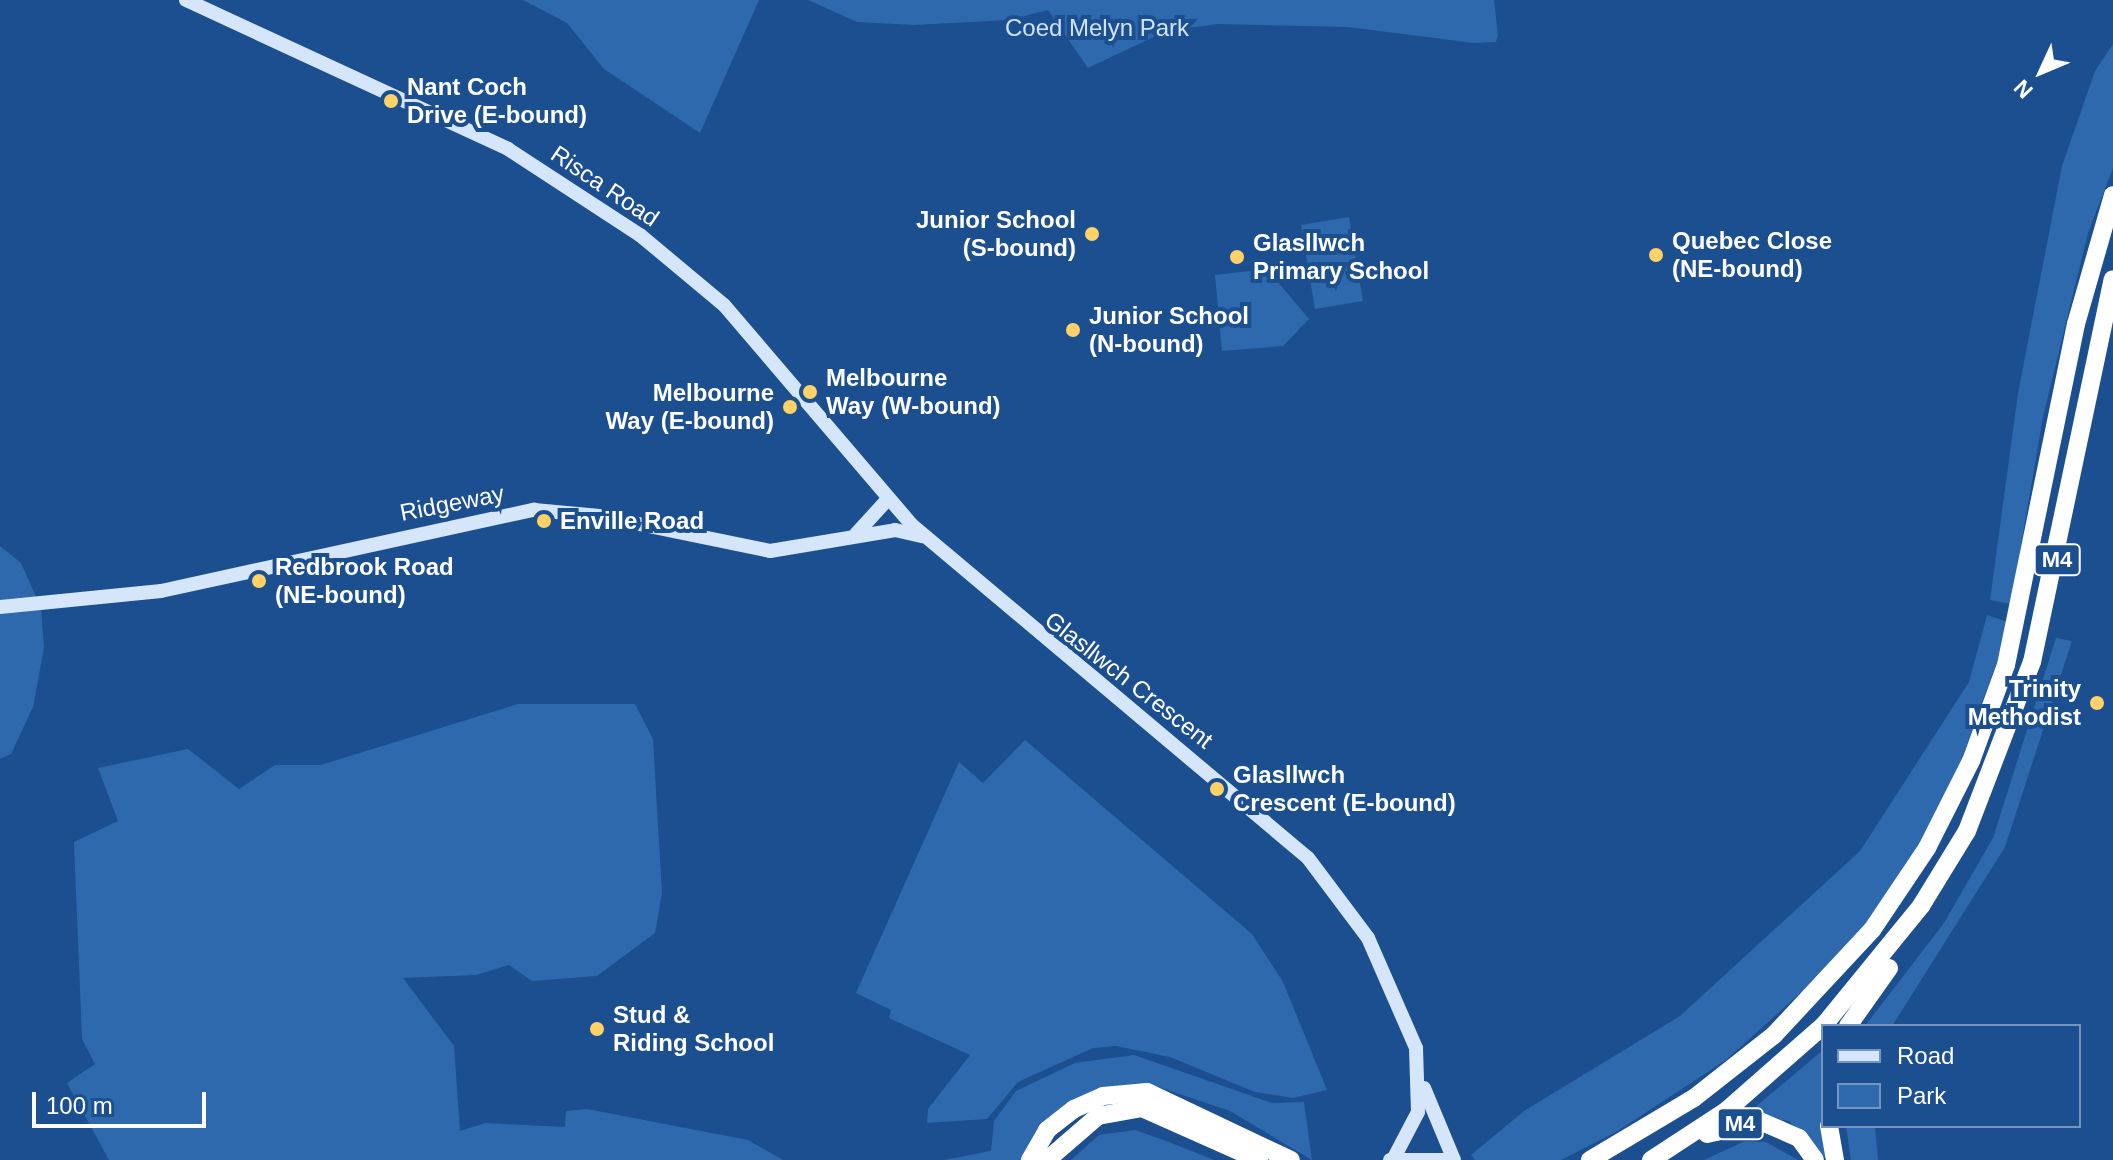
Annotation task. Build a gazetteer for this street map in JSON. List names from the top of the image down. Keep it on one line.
{"streets":{"highway":["M4"],"main road":["Risca Road","Ridgeway","Glasllwch Crescent"]},"crossings":[["Risca Road","Glasllwch Crescent"],["Ridgeway","Glasllwch Crescent"]],"parks":["Coed Melyn Park"],"places":["Nant Coch Drive (E-bound)","Junior School (S-bound)","Quebec Close (NE-bound)","Glasllwch Primary School","Junior School (N-bound)","Melbourne Way (W-bound)","Melbourne Way (E-bound)","Enville Road","Redbrook Road (NE-bound)","Trinity Methodist","Glasllwch Crescent (E-bound)","Stud & Riding School"],"legend":["Road","Park"],"scale_bar":"100 m","north":"bottom left"}
